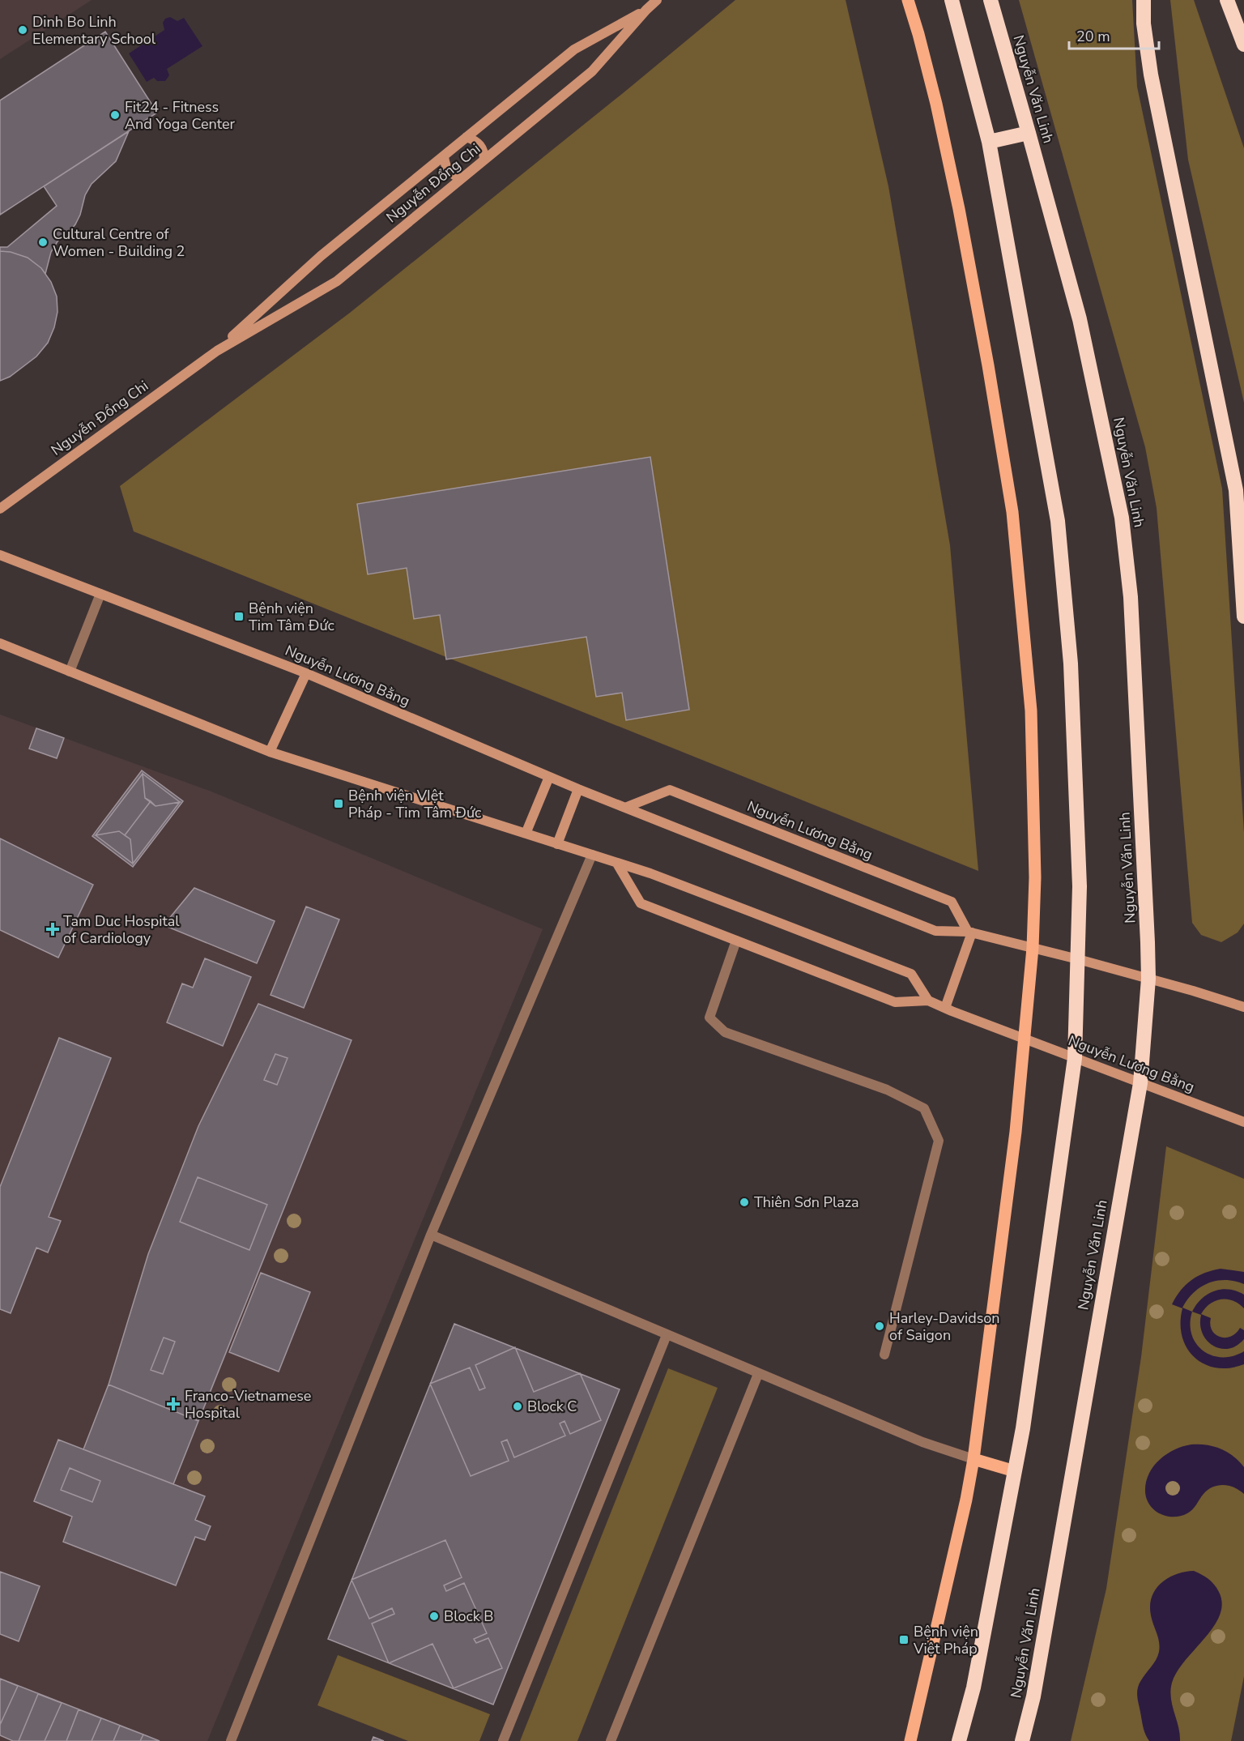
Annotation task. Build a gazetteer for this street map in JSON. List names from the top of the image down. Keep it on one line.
{"streets":{"highway":["Nguyễn Văn Linh"],"main road":["Nguyễn Đổng Chi","Nguyễn Lương Bằng"]},"crossings":[["Nguyễn Văn Linh","Nguyễn Lương Bằng"]],"places":{"other":["Dinh Bo Linh Elementary School","Fit24 - Fitness And Yoga Center","Cultural Centre of Women - Building 2","Thiên Sơn Plaza","Harley-Davidson of Saigon","Block C","Block B"],"transit":["Bệnh viện Tim Tâm Đức","Bệnh viện VIệt Pháp - Tim Tâm Đức","Bệnh viện Việt Pháp"],"health":["Tam Duc Hospital of Cardiology","Franco-Vietnamese Hospital"]},"scale_bar":"20 m"}
